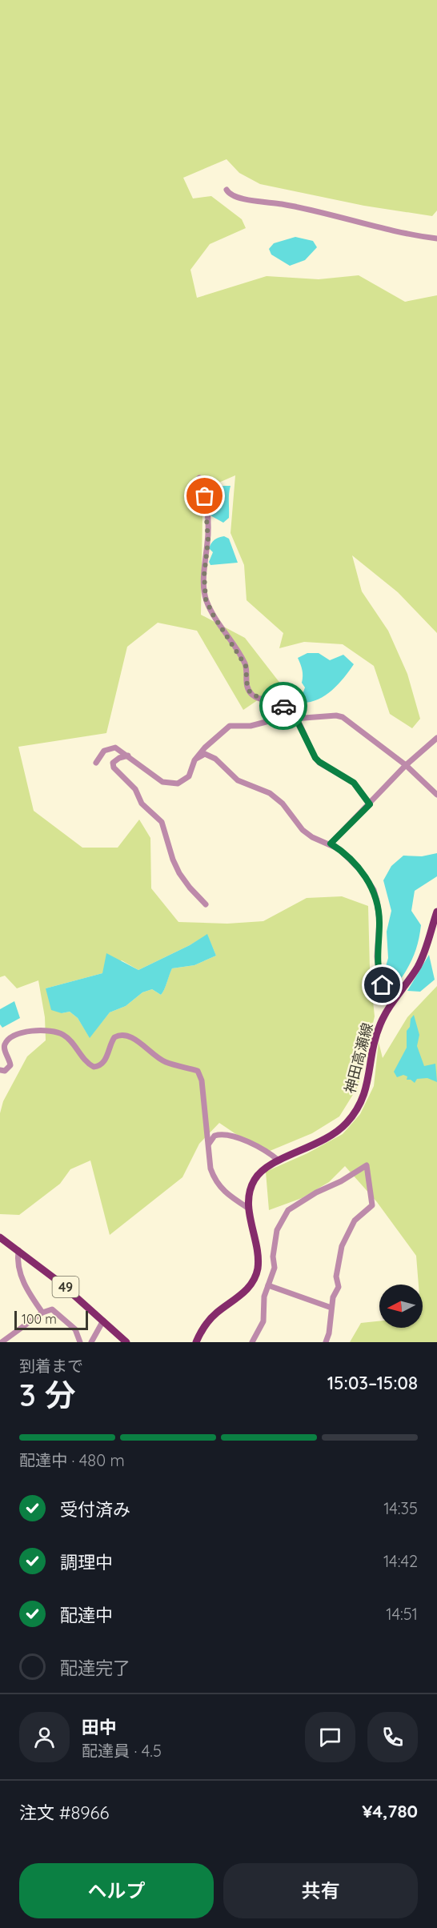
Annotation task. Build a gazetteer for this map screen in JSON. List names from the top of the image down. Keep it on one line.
{"streets":{"main road":["神田高瀬線","49"]},"scale_bar":"100 m","north":"left","page":{"scale":"100 m","heading":["3 分","到着まで","15:03–15:08"],"panel":["田中","配達員 · 4.5","注文 #8966","¥4,780"],"bar":"配達中 · 480 m","list":[["受付済み","14:35"],["調理中","14:42"],["配達中","14:51"],"配達完了"],"buttons":["ヘルプ","共有"]}}
